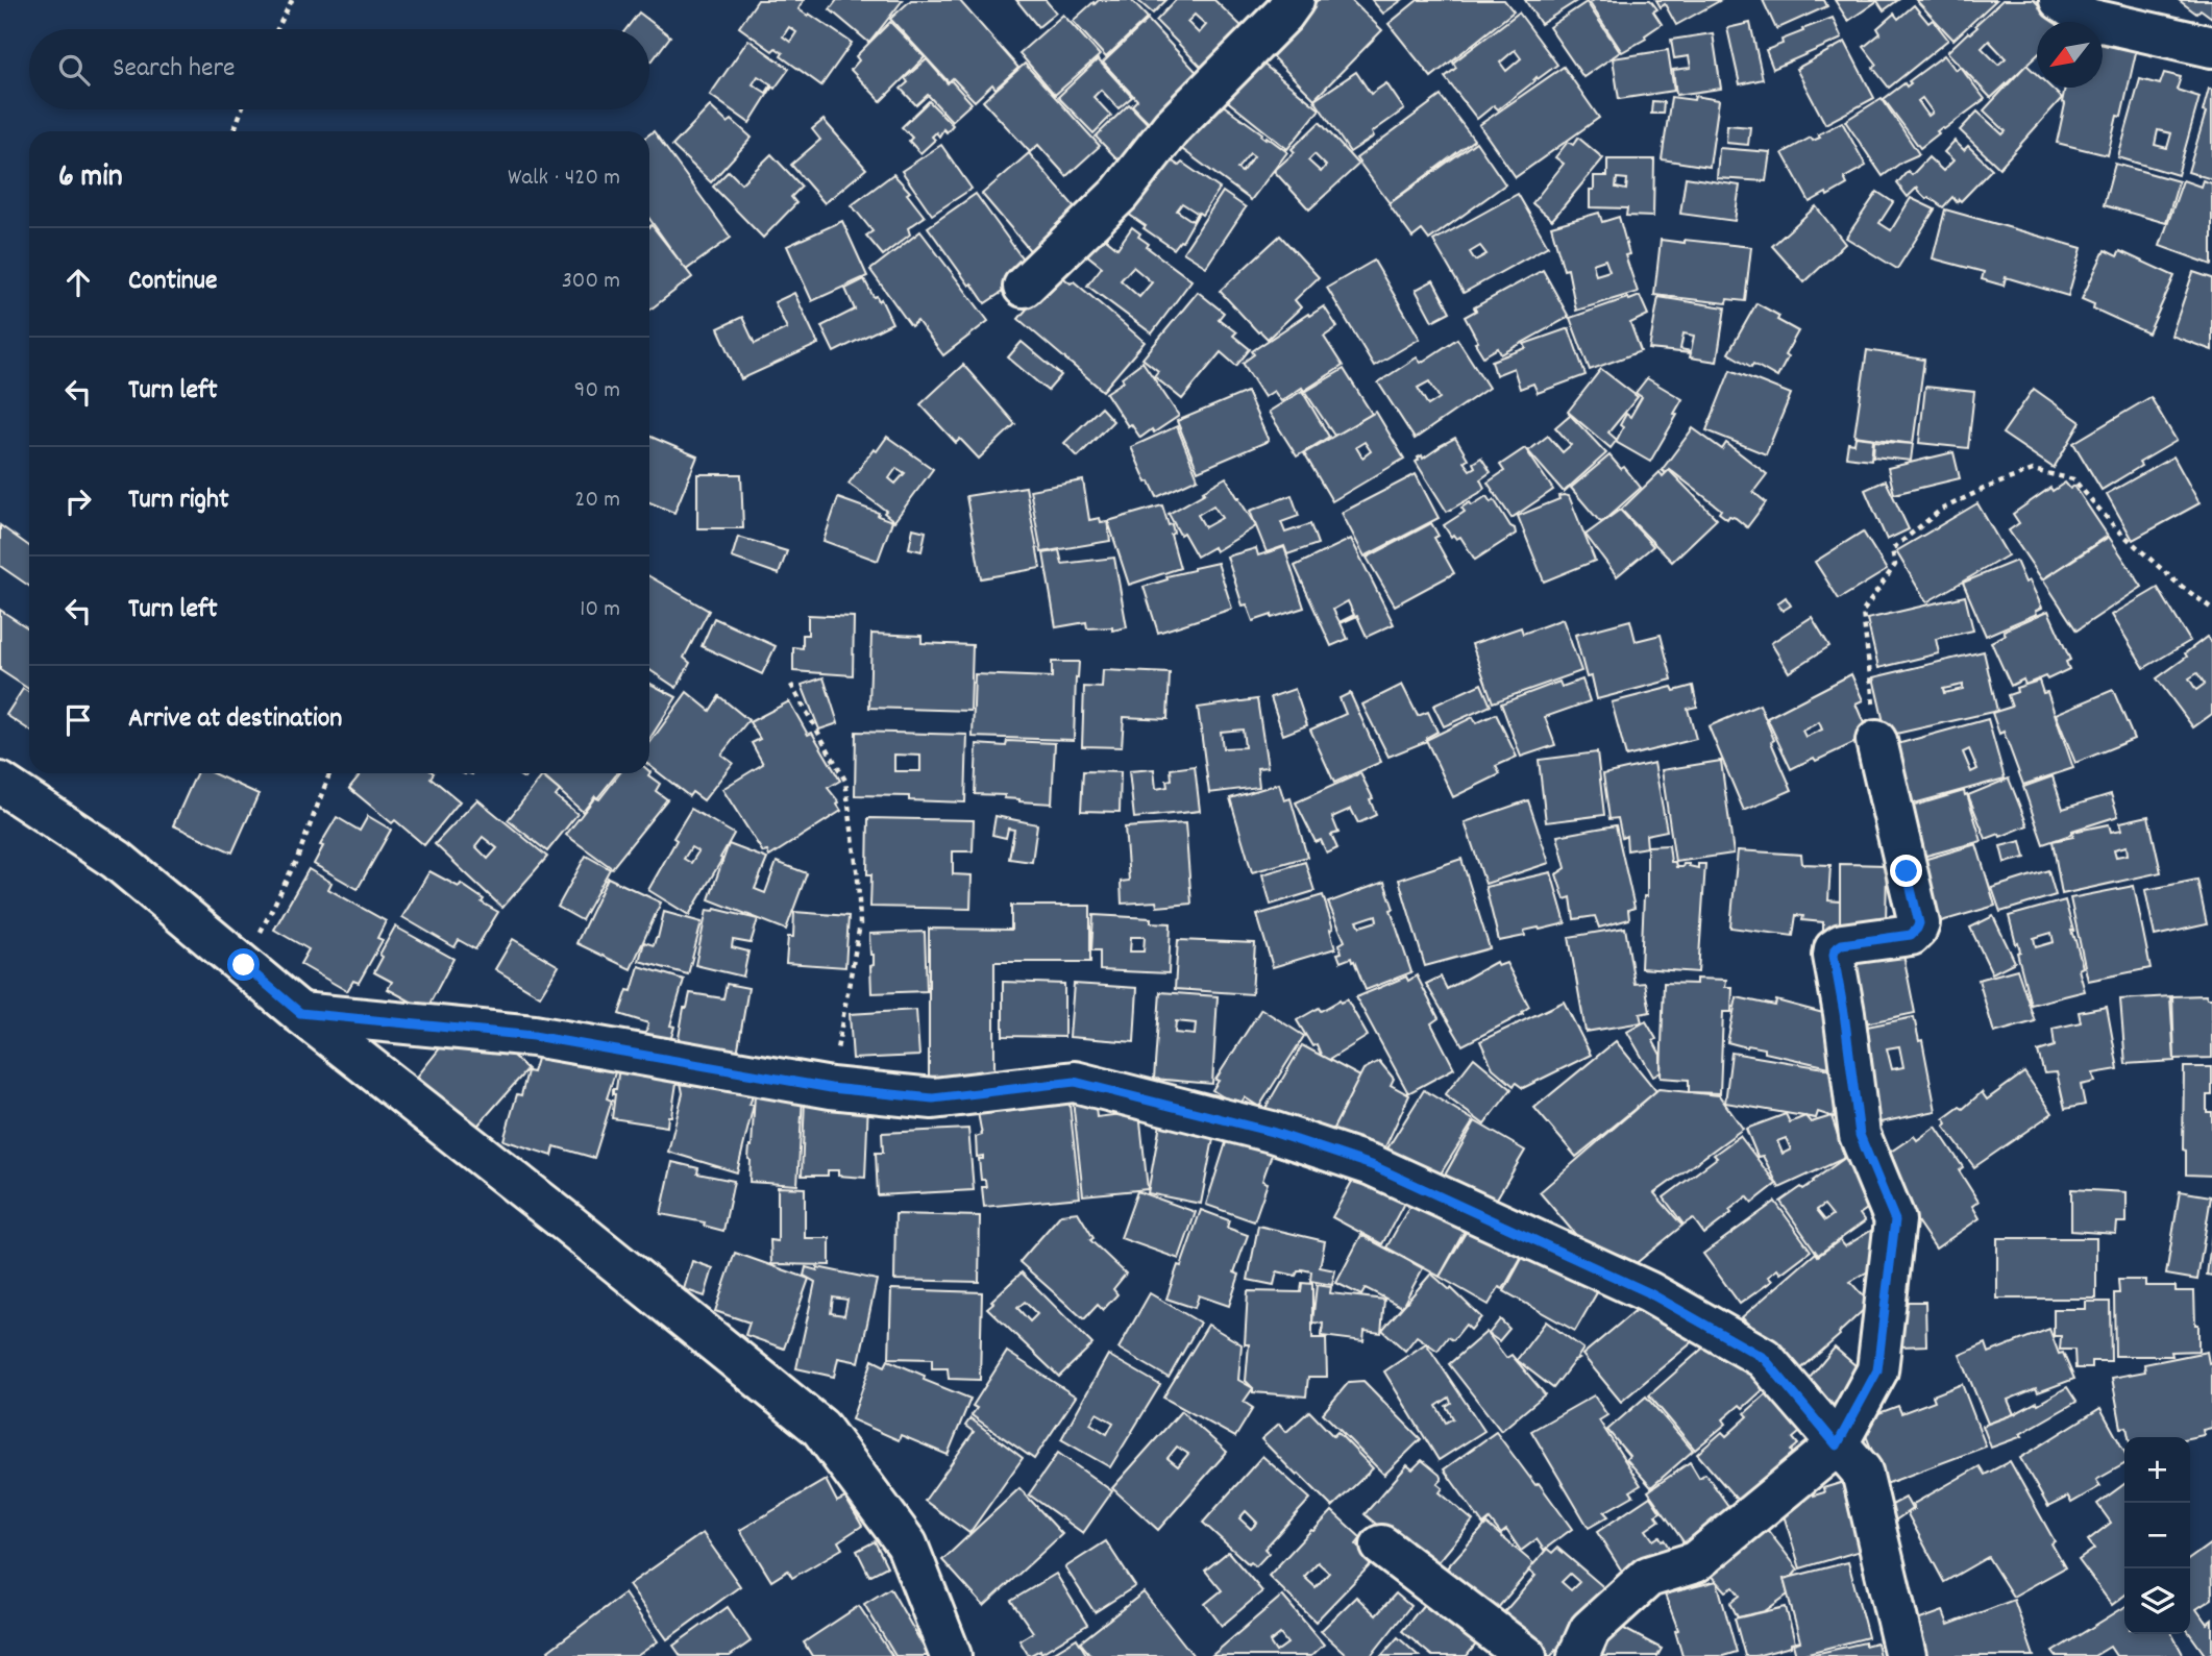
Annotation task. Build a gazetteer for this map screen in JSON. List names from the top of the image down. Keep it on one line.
{"north":"bottom left","page":{"search":"Search here","heading":["6 min","Walk · 420 m"],"list":[["Continue","300 m"],["Turn left","90 m"],["Turn right","20 m"],["Turn left","10 m"],"Arrive at destination"],"map_buttons":["+","−"]}}
